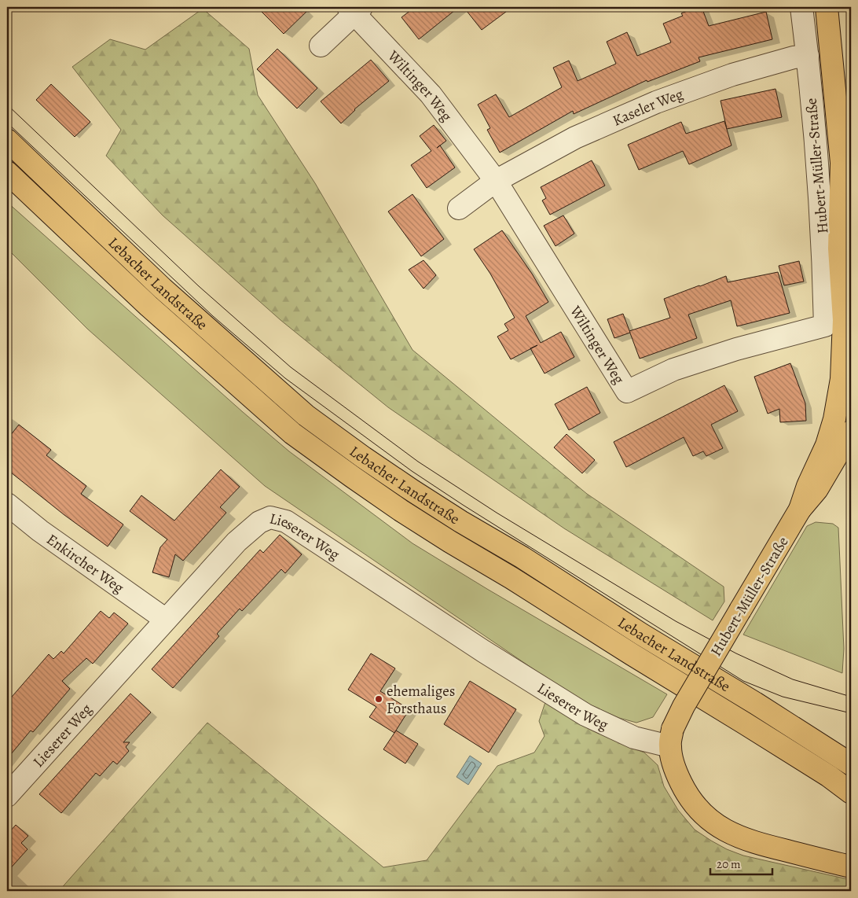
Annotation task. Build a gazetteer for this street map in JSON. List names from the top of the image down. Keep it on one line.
{"streets":{"main road":["Hubert-Müller-Straße","Lebacher Landstraße"],"street":["Wiltinger Weg","Kaseler Weg","Lieserer Weg","Enkircher Weg"]},"crossings":[["Wiltinger Weg","Kaseler Weg"],["Wiltinger Weg","Hubert-Müller-Straße"],["Kaseler Weg","Hubert-Müller-Straße"],["Hubert-Müller-Straße","Lieserer Weg"],["Lieserer Weg","Enkircher Weg"]],"places":["ehemaliges Forsthaus"],"scale_bar":"20 m"}
